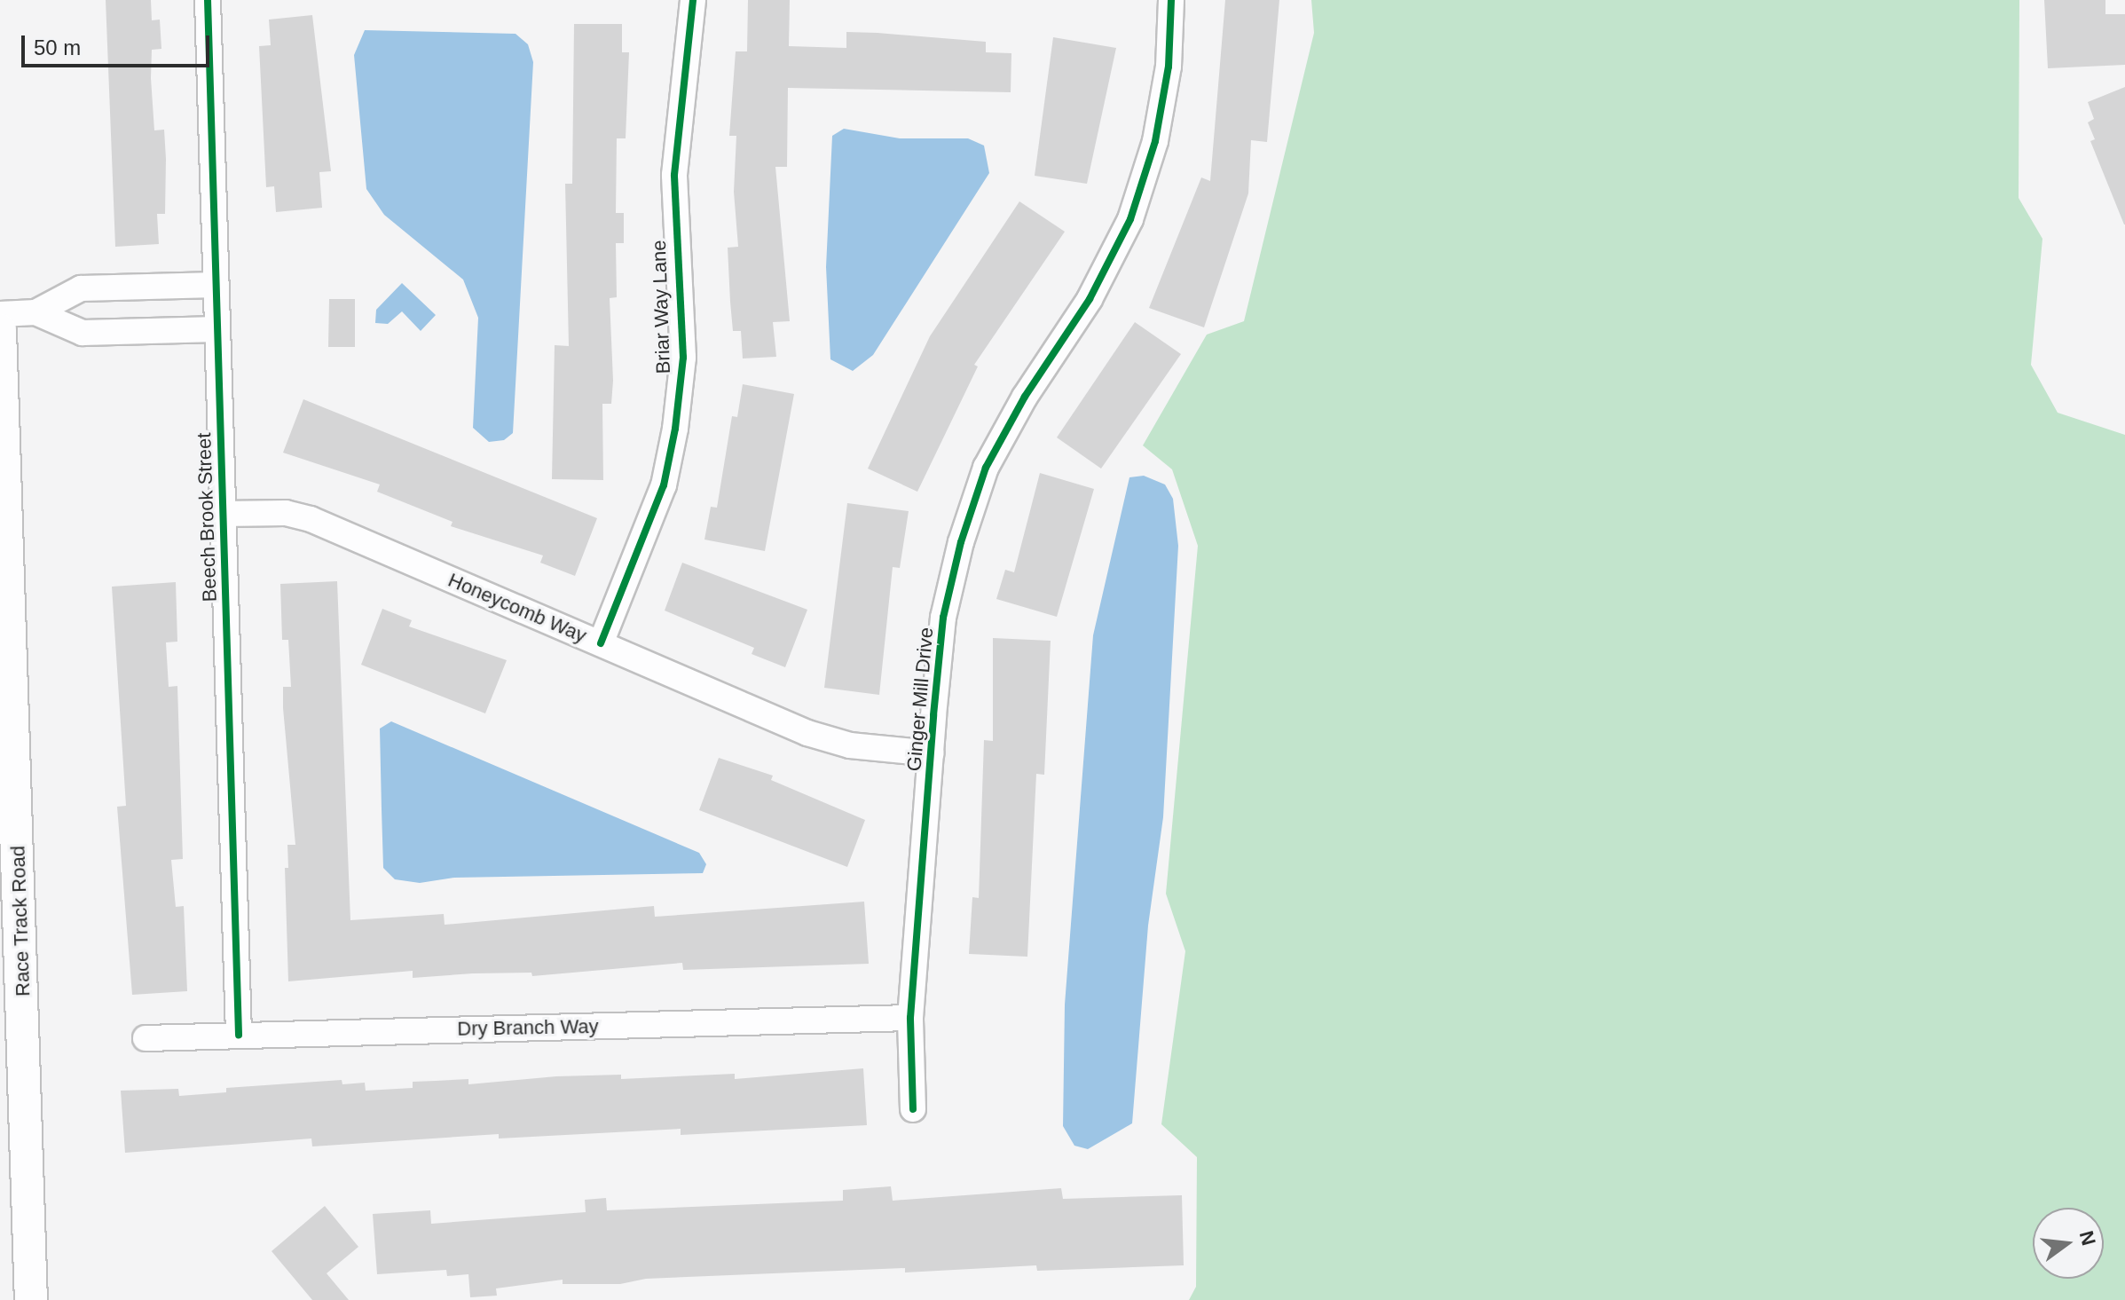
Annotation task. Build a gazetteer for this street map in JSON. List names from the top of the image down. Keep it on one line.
{"streets":{"main road":["Race Track Road"],"street":["Briar Way Lane","Beech Brook Street","Honeycomb Way","Ginger Mill Drive","Dry Branch Way"]},"crossings":[["Briar Way Lane","Honeycomb Way"],["Beech Brook Street","Honeycomb Way"],["Beech Brook Street","Dry Branch Way"],["Honeycomb Way","Ginger Mill Drive"],["Ginger Mill Drive","Dry Branch Way"]],"scale_bar":"50 m","north":"right"}
